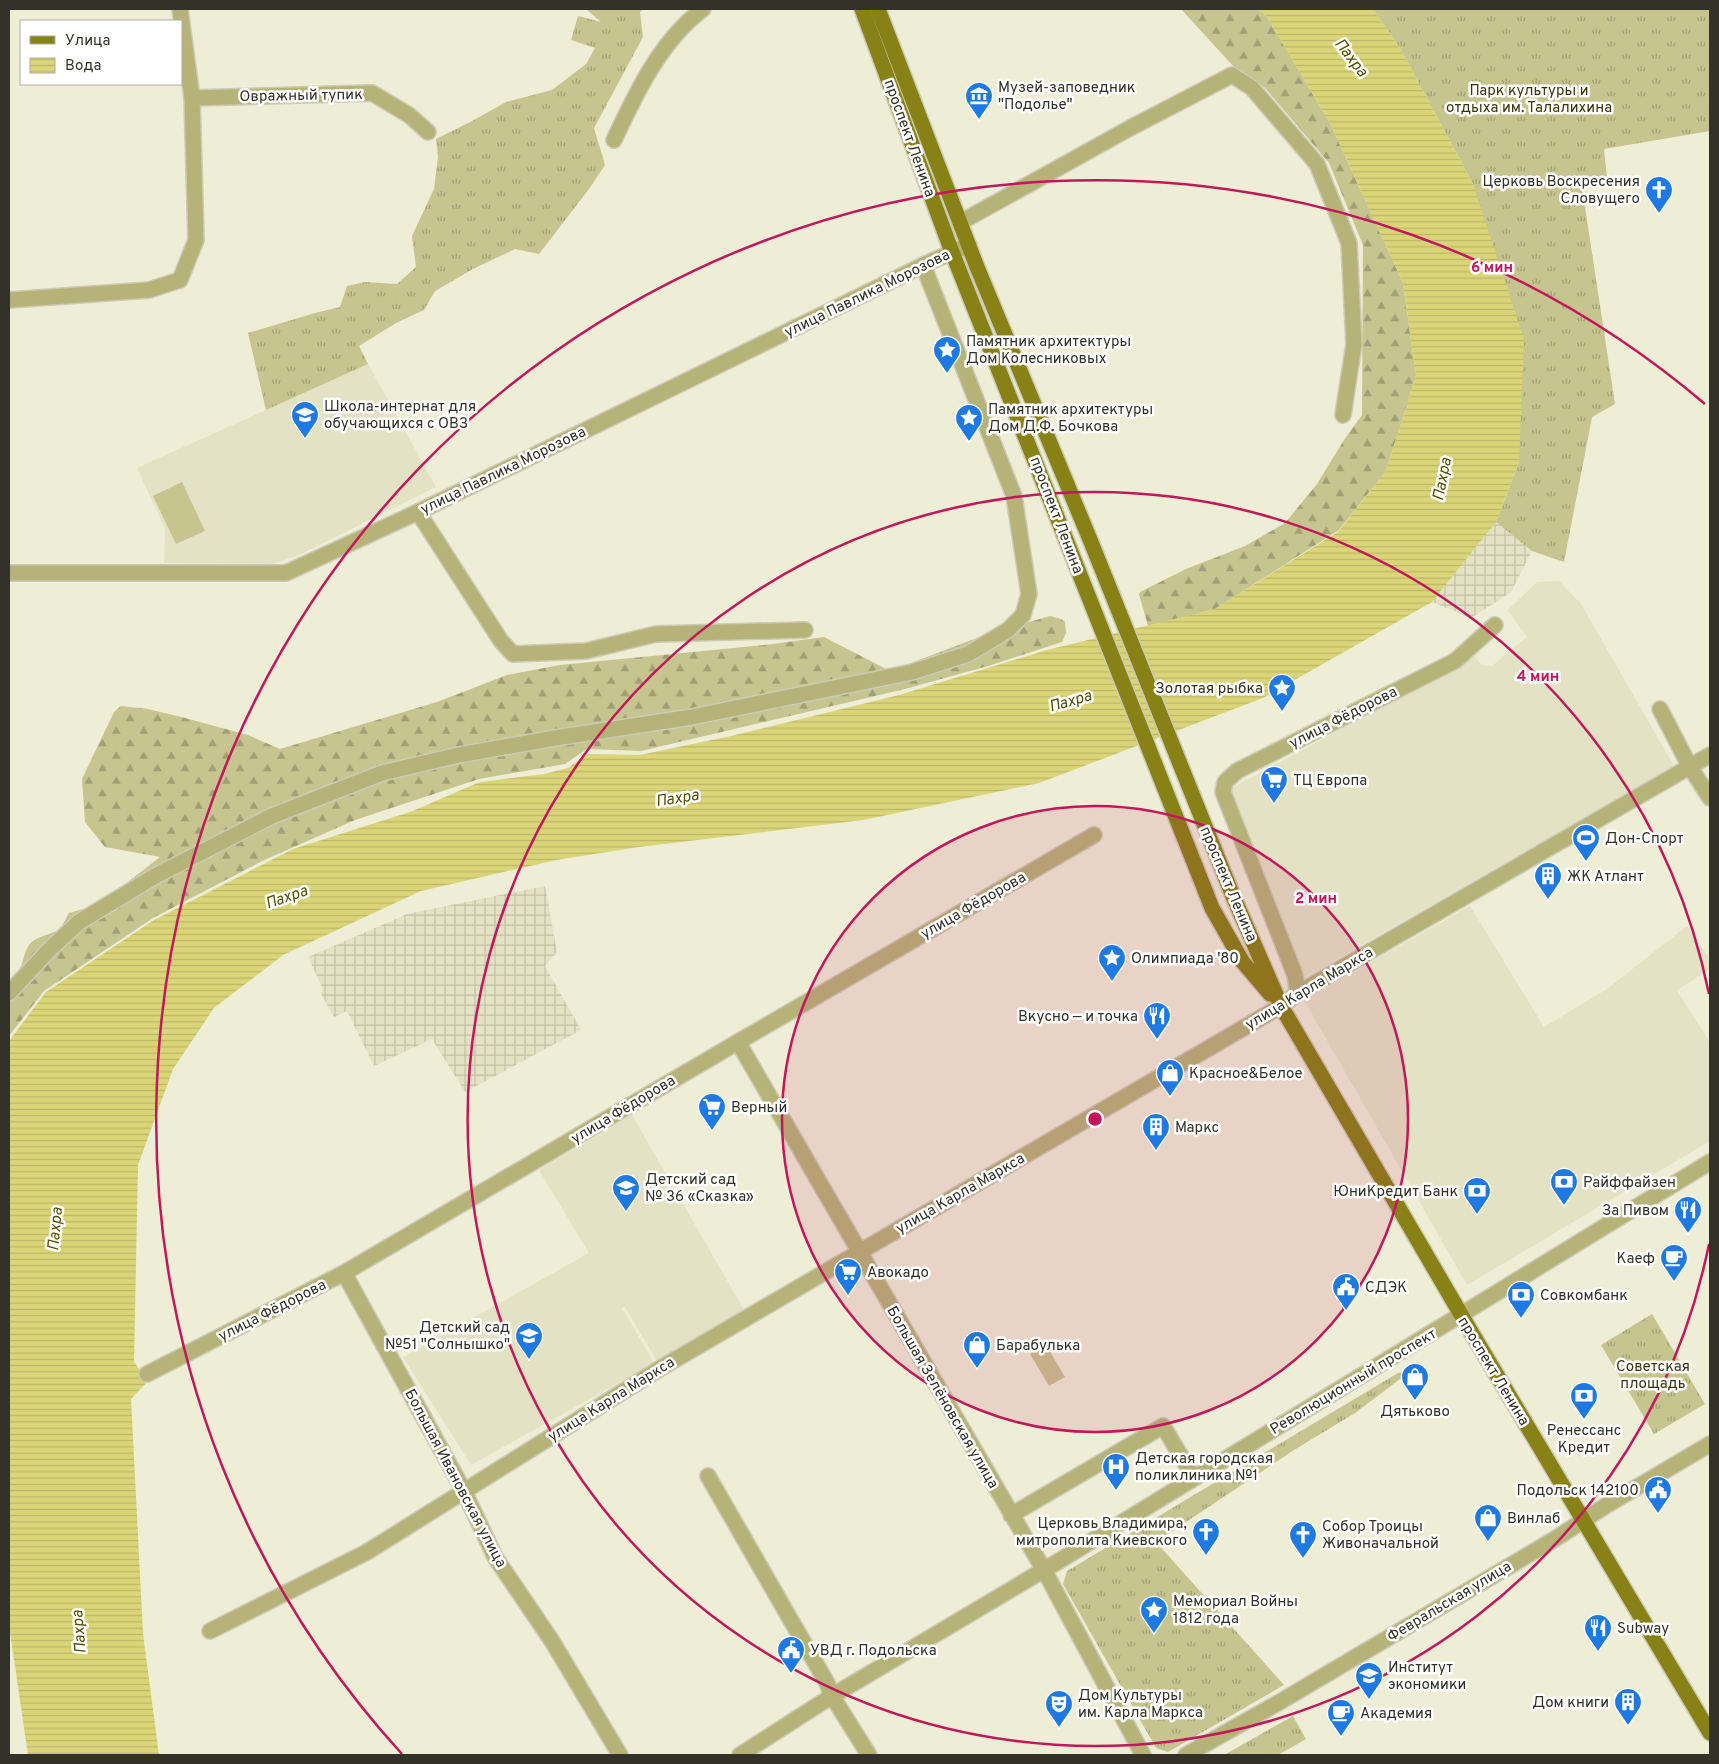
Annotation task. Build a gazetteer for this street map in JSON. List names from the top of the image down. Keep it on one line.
{"streets":{"main road":["проспект Ленина"],"street":["Овражный тупик","улица Павлика Морозова","улица Фёдорова","улица Карла Маркса","Революционный проспект","Большая Зелёновская улица","Большая Ивановская улица","Февральская улица"]},"crossings":[["проспект Ленина","улица Павлика Морозова"],["проспект Ленина","улица Карла Маркса"],["проспект Ленина","Революционный проспект"],["проспект Ленина","Февральская улица"],["улица Фёдорова","улица Карла Маркса"],["улица Фёдорова","Большая Зелёновская улица"],["улица Фёдорова","Большая Ивановская улица"],["улица Карла Маркса","Большая Зелёновская улица"],["улица Карла Маркса","Большая Ивановская улица"],["Революционный проспект","Большая Зелёновская улица"]],"water":["Пахра"],"parks":["Парк культуры и отдыха им. Талалихина","Советская площадь"],"places":{"museum":["Музей-заповедник \"Подолье\""],"church":["Церковь Воскресения Словущего","Церковь Владимира, митрополита Киевского","Собор Троицы Живоначальной"],"place":["Памятник архитектуры Дом Колесниковых","Памятник архитектуры Дом Д.Ф. Бочкова","Золотая рыбка","Олимпиада '80","Мемориал Войны 1812 года"],"school or university":["Школа-интернат для обучающихся с ОВЗ","Детский сад № 36 «Сказка»","Детский сад №51 \"Солнышко\"","Институт экономики"],"supermarket":["ТЦ Европа","Верный","Авокадо"],"sports":["Дон-Спорт"],"building":["ЖК Атлант","Маркс","Дом книги"],"restaurant":["Вкусно — и точка","За Пивом","Subway"],"shop":["Красное&Белое","Барабулька","Дятьково","Винлаб"],"bank":["Райффайзен","ЮниКредит Банк","Совкомбанк","Ренессанс Кредит"],"cafe":["Каеф","Академия"],"public building":["СДЭК","Подольск 142100","УВД г. Подольска"],"hospital":["Детская городская поликлиника №1"],"theatre":["Дом Культуры им. Карла Маркса"]},"legend":["Улица","Вода"],"rings":["6 мин","4 мин","2 мин"]}
